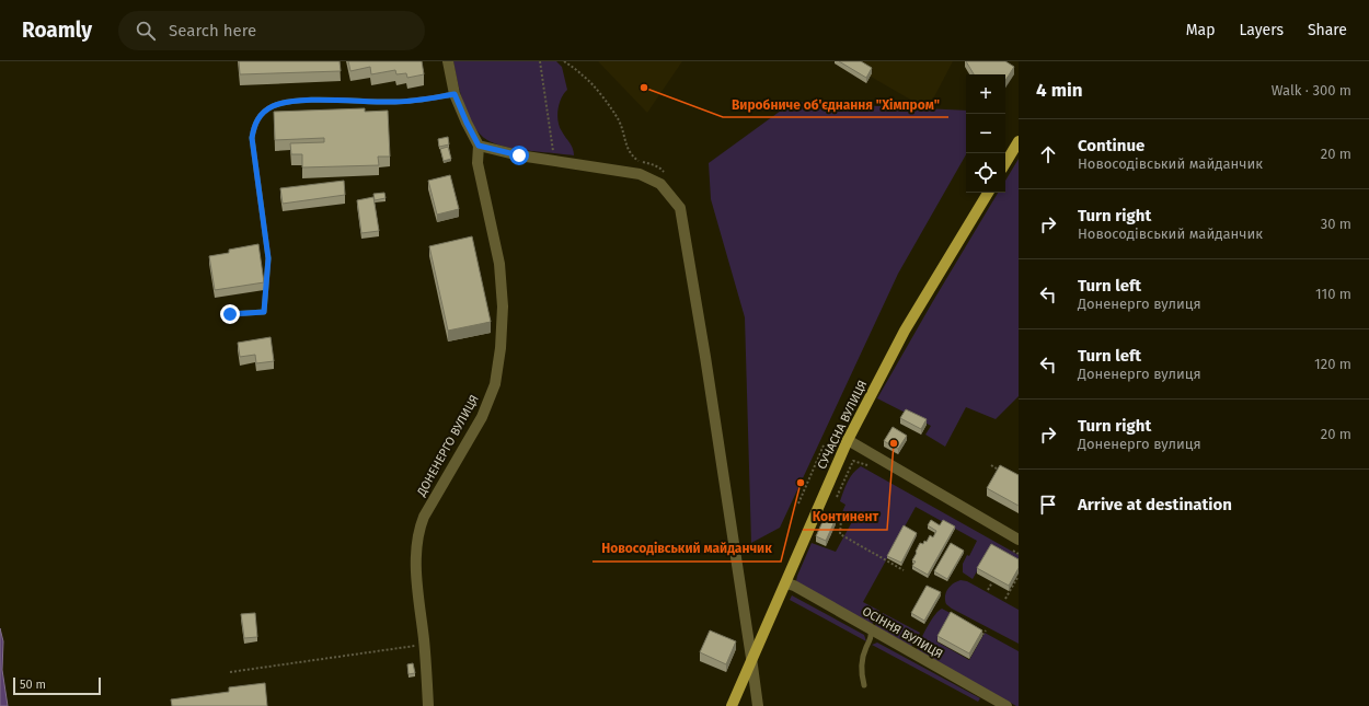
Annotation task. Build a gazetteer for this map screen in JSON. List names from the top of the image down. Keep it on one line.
{"streets":{"main road":["СУЧАСНА ВУЛИЦЯ"],"street":["ДОНЕНЕРГО ВУЛИЦЯ","ОСІННЯ ВУЛИЦЯ"]},"crossings":[["СУЧАСНА ВУЛИЦЯ","ОСІННЯ ВУЛИЦЯ"]],"places":["Виробниче об'єднання \"Хімпром\"","Континент","Новосодівський майданчик"],"scale_bar":"50 m","page":{"header":"Roamly","search":"Search here","nav":["Map","Layers","Share"],"heading":["4 min","Walk · 300 m"],"map_buttons":["+","−"],"list":[["Continue","Новосодівський майданчик","20 m"],["Turn right","Новосодівський майданчик","30 m"],["Turn left","Доненерго вулиця","110 m"],["Turn left","Доненерго вулиця","120 m"],["Turn right","Доненерго вулиця","20 m"],"Arrive at destination"],"scale":"50 m"}}
